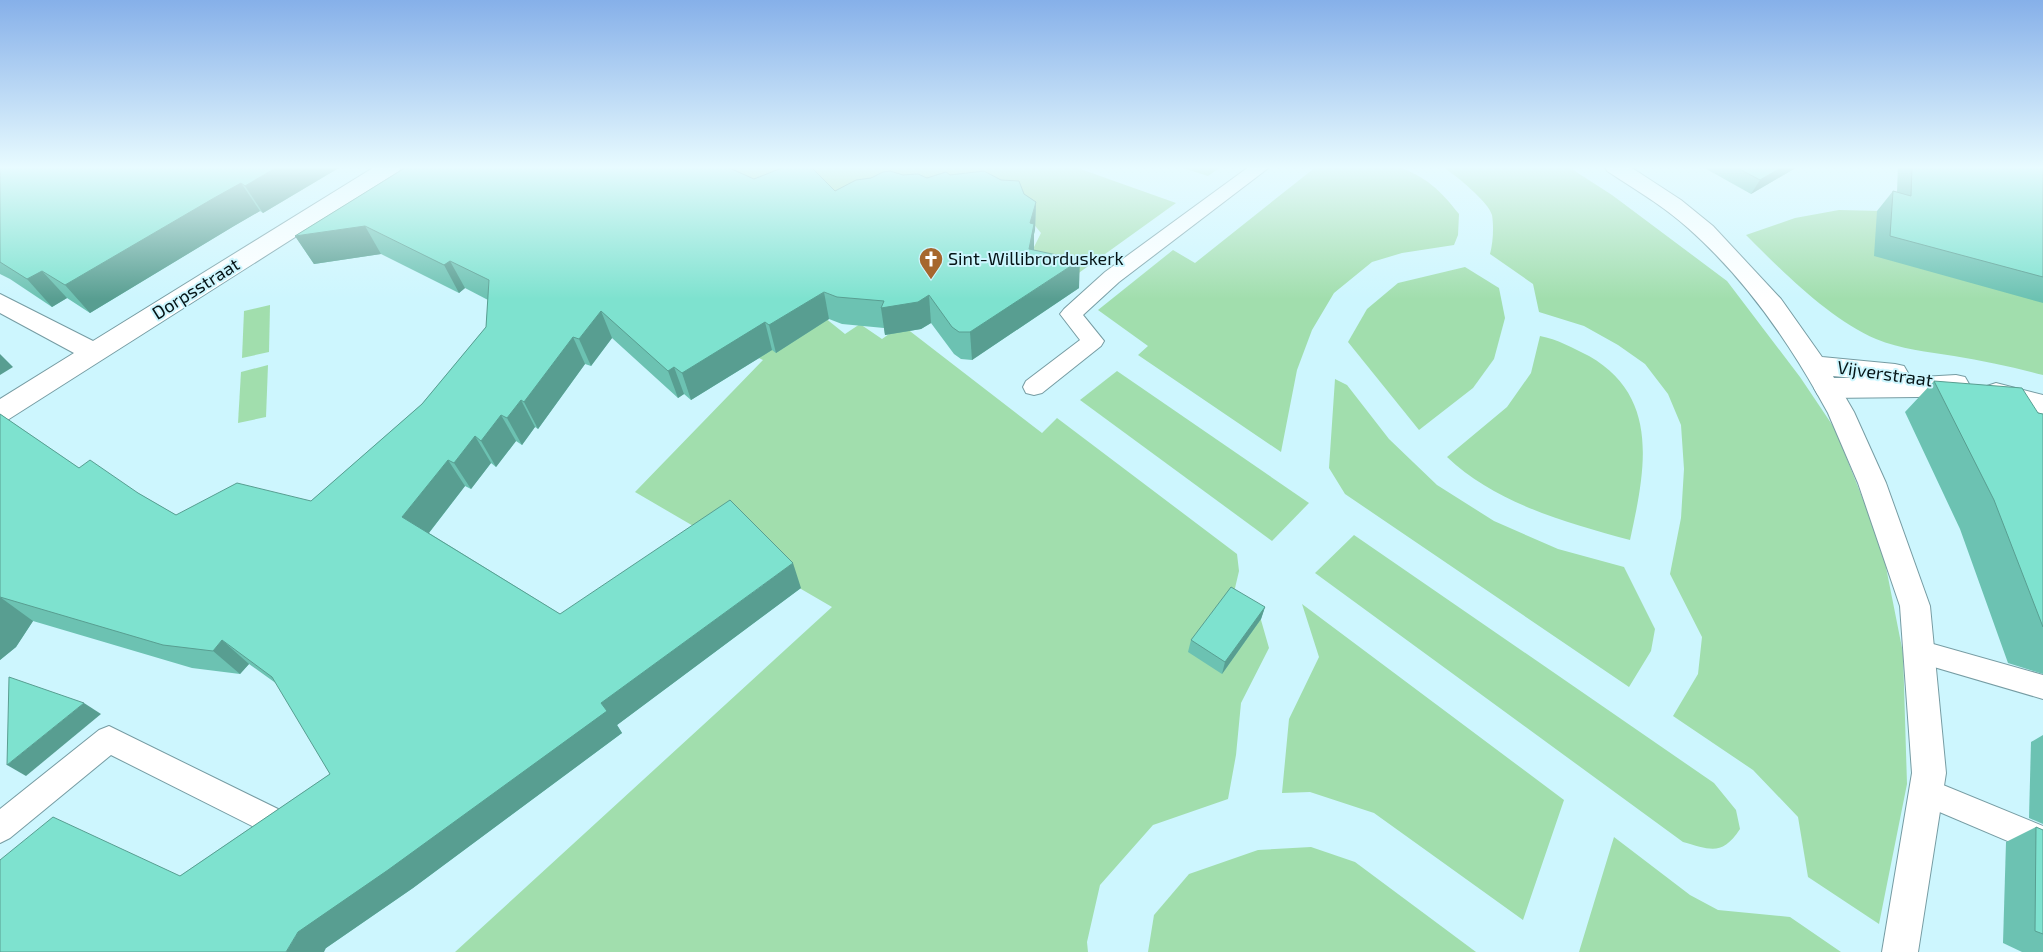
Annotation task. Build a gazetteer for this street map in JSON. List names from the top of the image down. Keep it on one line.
{"streets":{"street":["Dorpsstraat","Vijverstraat"]},"places":{"church":["Sint-Willibrorduskerk"]}}
